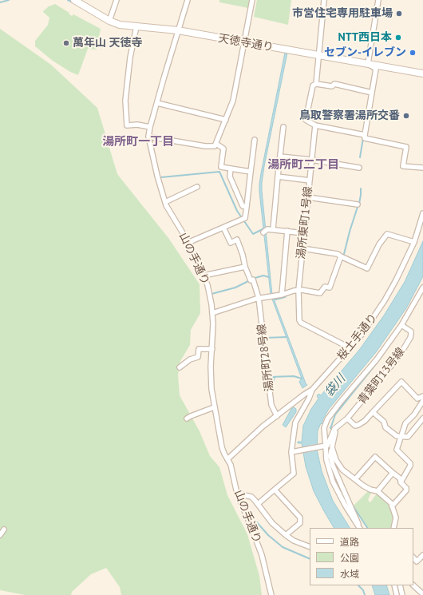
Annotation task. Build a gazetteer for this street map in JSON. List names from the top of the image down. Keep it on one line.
{"streets":{"street":["天徳寺通り","湯所東町1号線","山の手通り","桜土手通り","湯所町28号線","青葉町13号線"]},"crossings":[["天徳寺通り","山の手通り"],["湯所東町1号線","桜土手通り"],["山の手通り","桜土手通り"],["桜土手通り","湯所町28号線"]],"districts":["湯所町一丁目","湯所町二丁目"],"water":["袋川"],"places":["市営住宅専用駐車場","NTT西日本","萬年山 天徳寺","セブン-イレブン","鳥取警察署湯所交番"],"legend":["道路","公園","水域"]}
